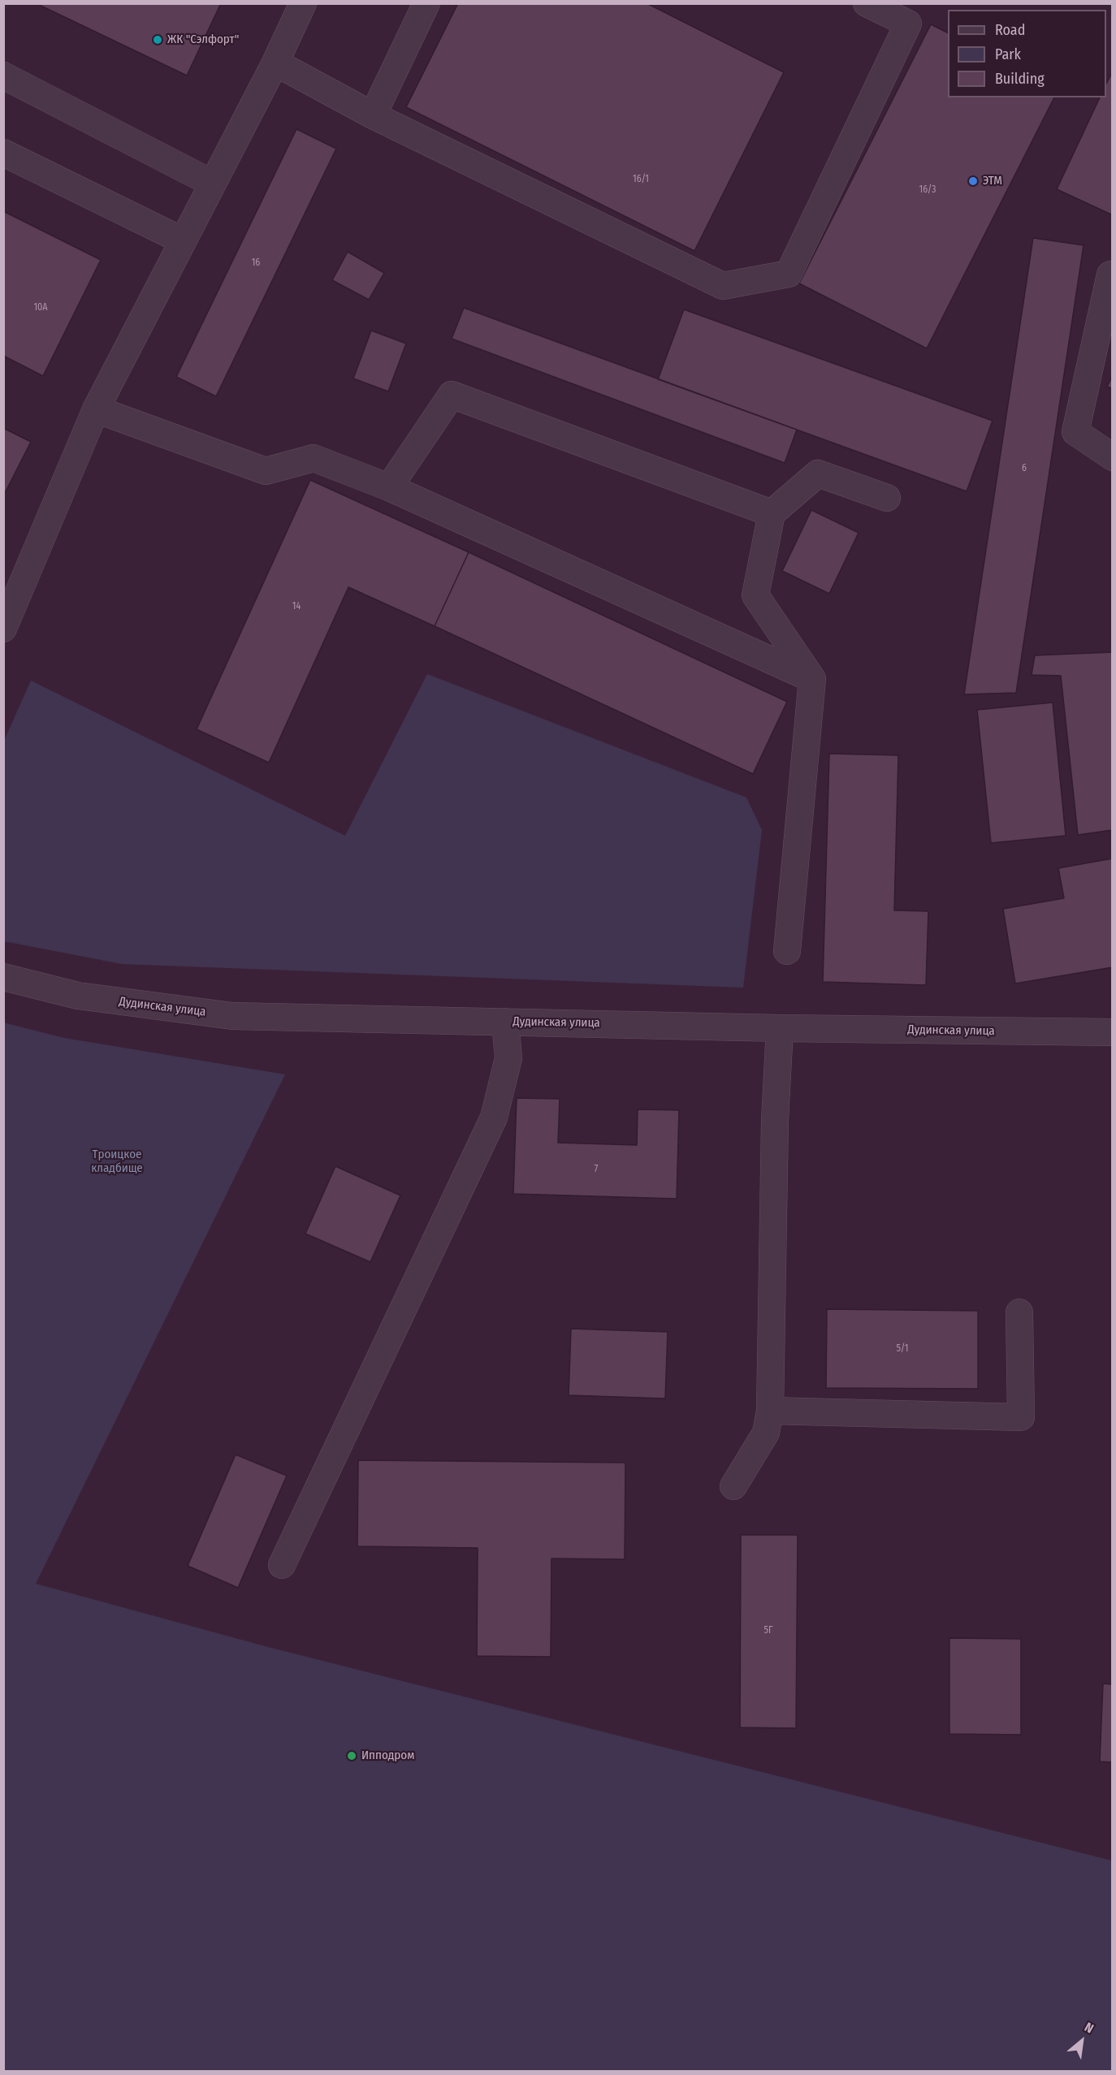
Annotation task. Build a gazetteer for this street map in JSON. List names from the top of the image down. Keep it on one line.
{"streets":{"street":["Дудинская улица"]},"parks":["Троицкое кладбище"],"places":["ЖК \"Сэлфорт\"","ЭТМ","Ипподром"],"house_numbers":["16/1","16/3","16","10А","6","14","7","5/1","5Г"],"legend":["Road","Park","Building"],"north":"top right"}
